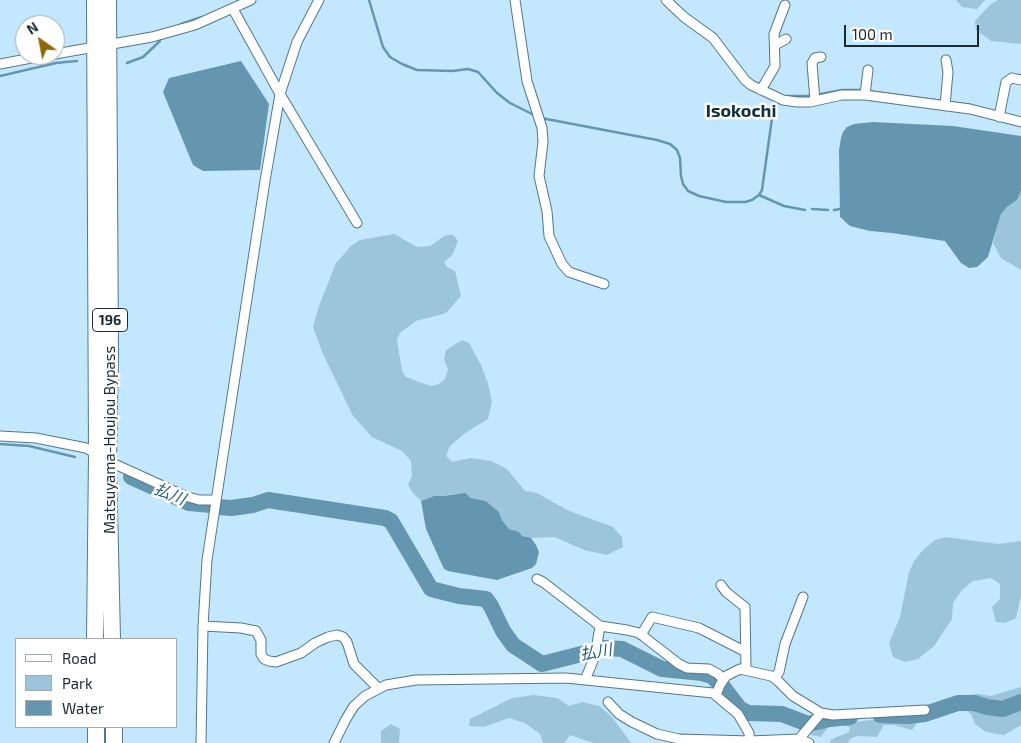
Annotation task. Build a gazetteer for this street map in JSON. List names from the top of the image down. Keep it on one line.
{"streets":{"highway":["196","Matsuyama-Houjou Bypass"]},"districts":["Isokochi"],"water":["払川"],"legend":["Road","Park","Water"],"scale_bar":"100 m","north":"top left"}
